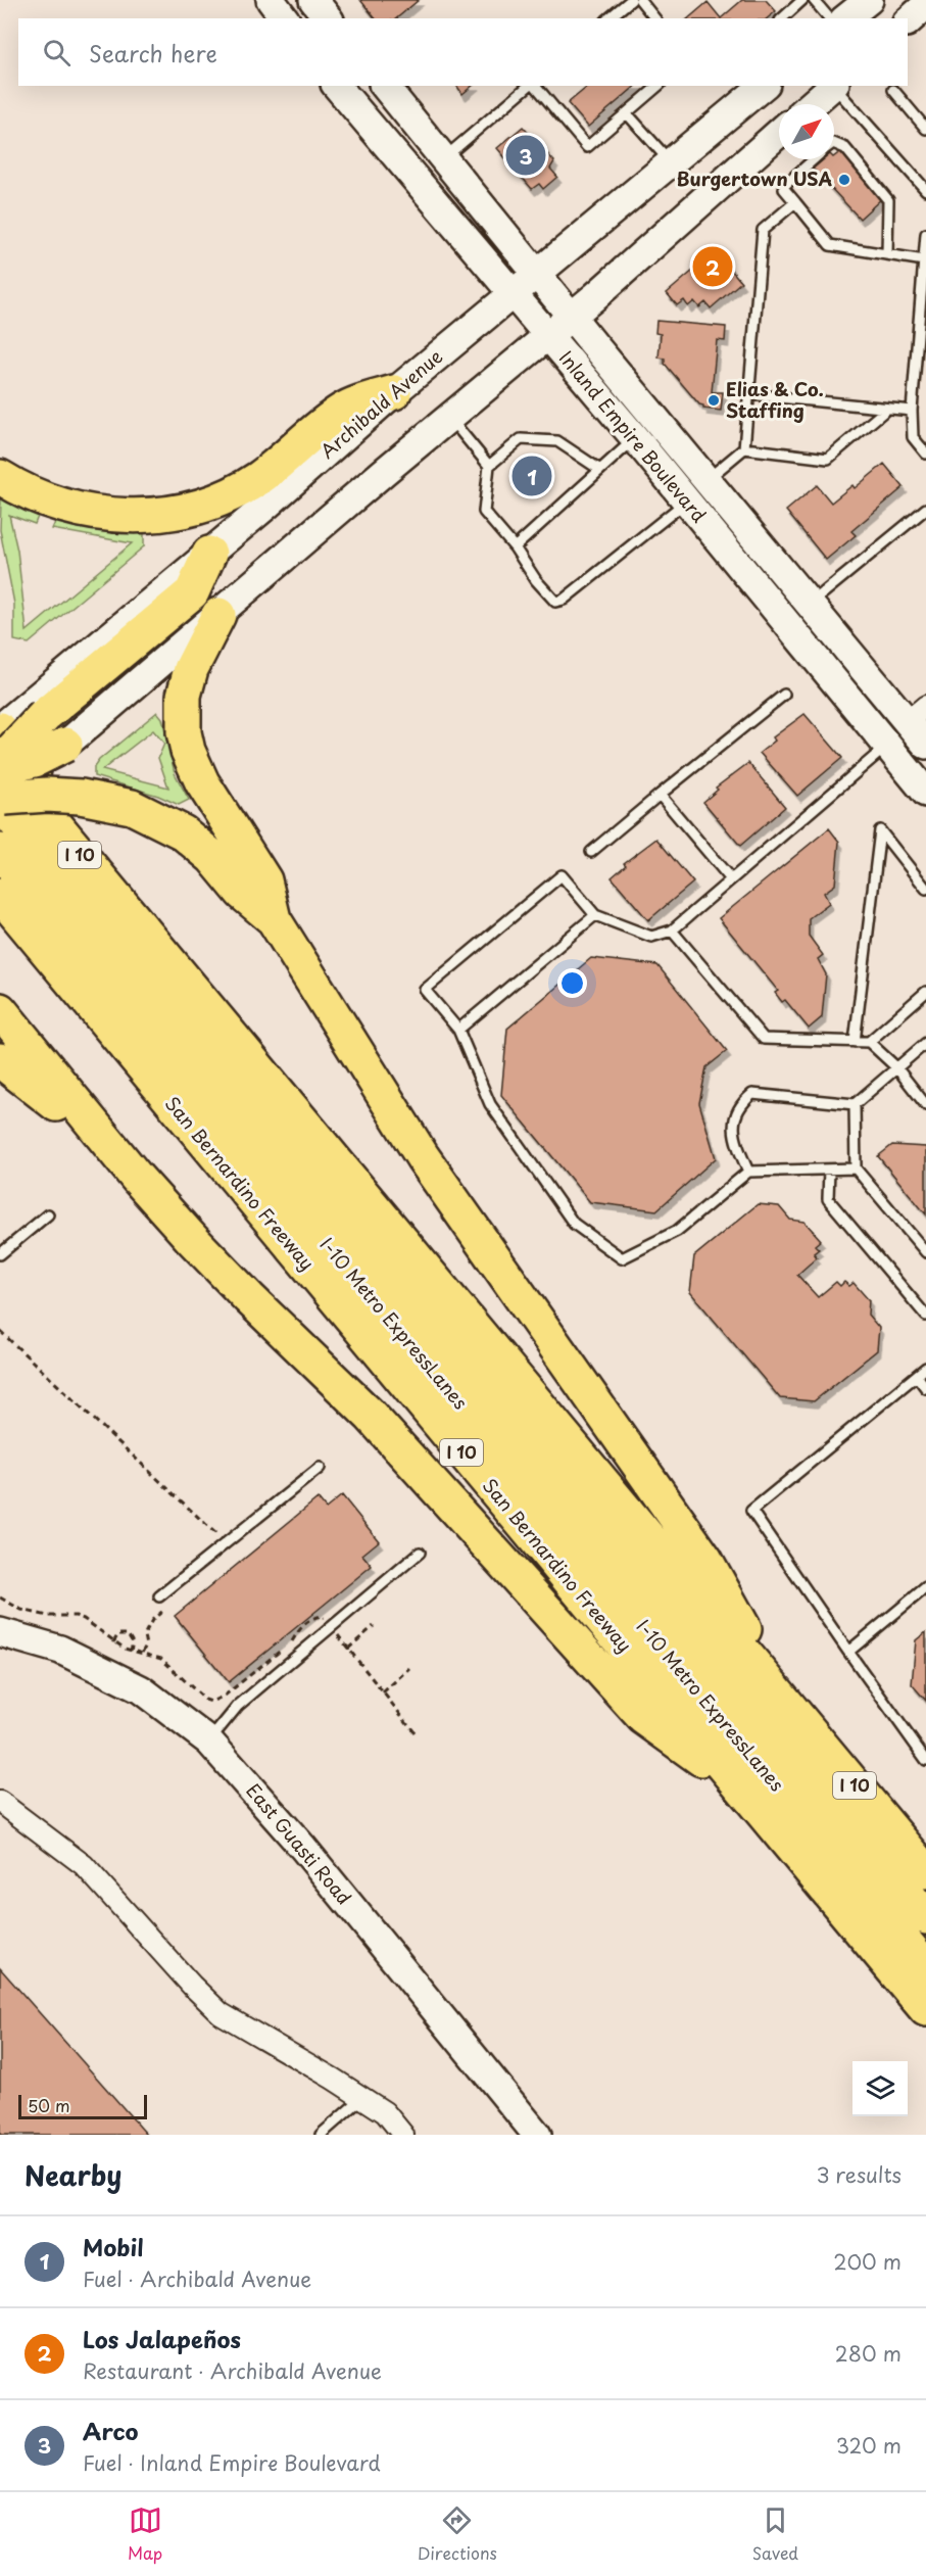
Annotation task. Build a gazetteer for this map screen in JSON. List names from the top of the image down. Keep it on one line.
{"streets":{"highway":["I 10","San Bernardino Freeway","I-10 Metro ExpressLanes"],"main road":["Archibald Avenue","Inland Empire Boulevard","East Guasti Road"]},"crossings":[["Archibald Avenue","Inland Empire Boulevard"]],"places":["Burgertown USA","Elias & Co. Staffing"],"scale_bar":"50 m","north":"top right","page":{"search":"Search here","pins":["3","2","1"],"scale":"50 m","heading":["Nearby","3 results"],"list":[{"mark":"1","name":"Mobil","note":"Fuel · Archibald Avenue","value":"200 m"},{"mark":"2","name":"Los Jalapeños","note":"Restaurant · Archibald Avenue","value":"280 m"},{"mark":"3","name":"Arco","note":"Fuel · Inland Empire Boulevard","value":"320 m"}],"nav":["Map","Directions","Saved"]}}
